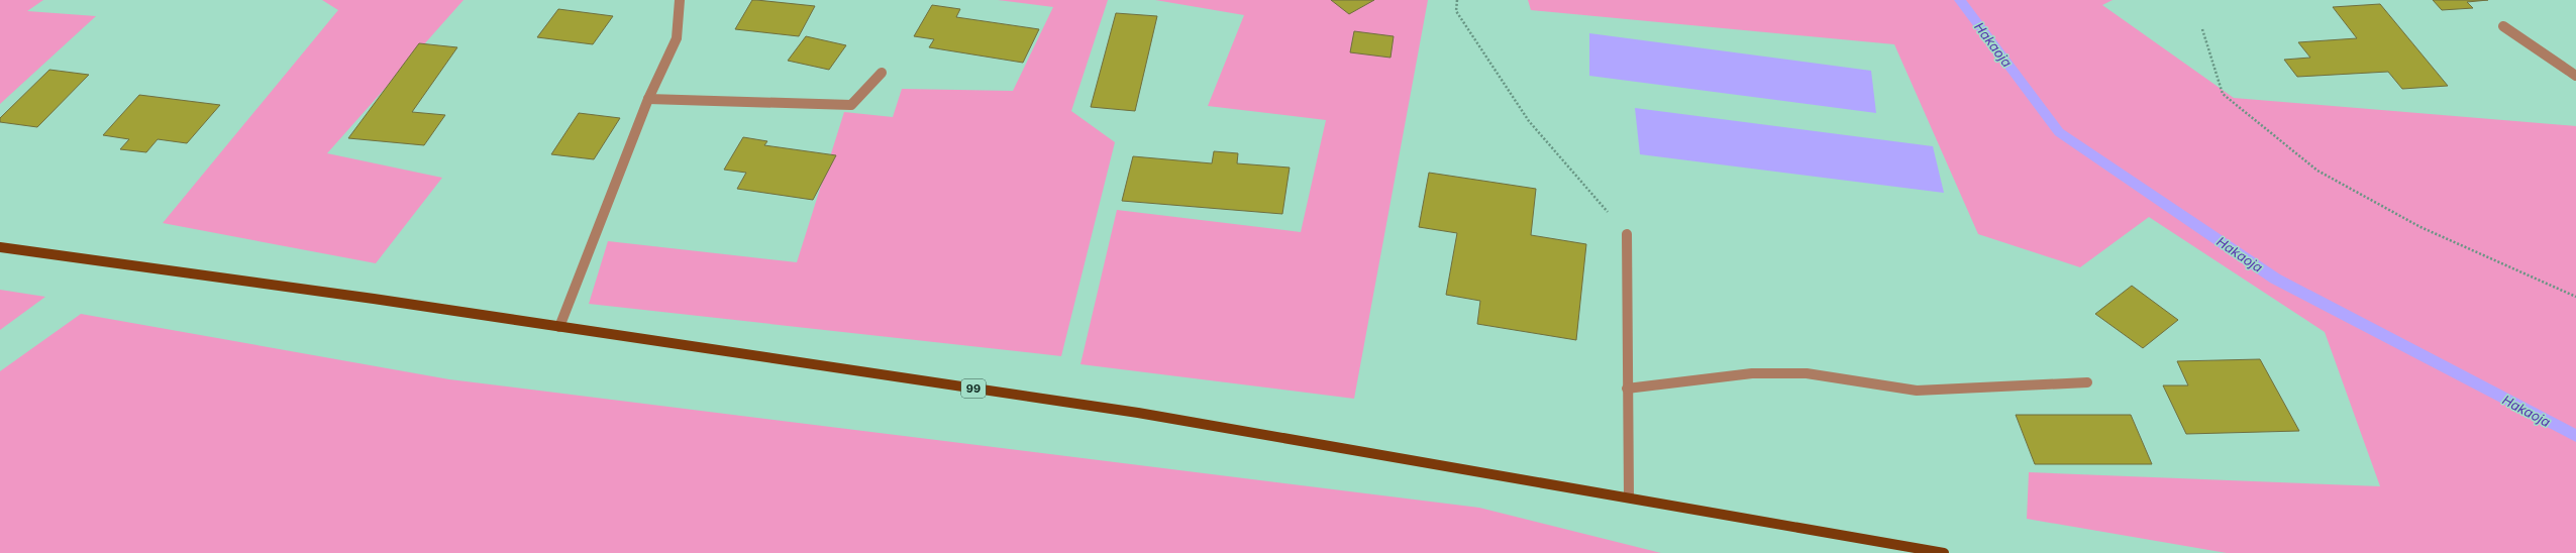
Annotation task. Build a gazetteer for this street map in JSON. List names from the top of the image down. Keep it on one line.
{"streets":{"main road":["99"]},"water":["Hakaoja"]}
